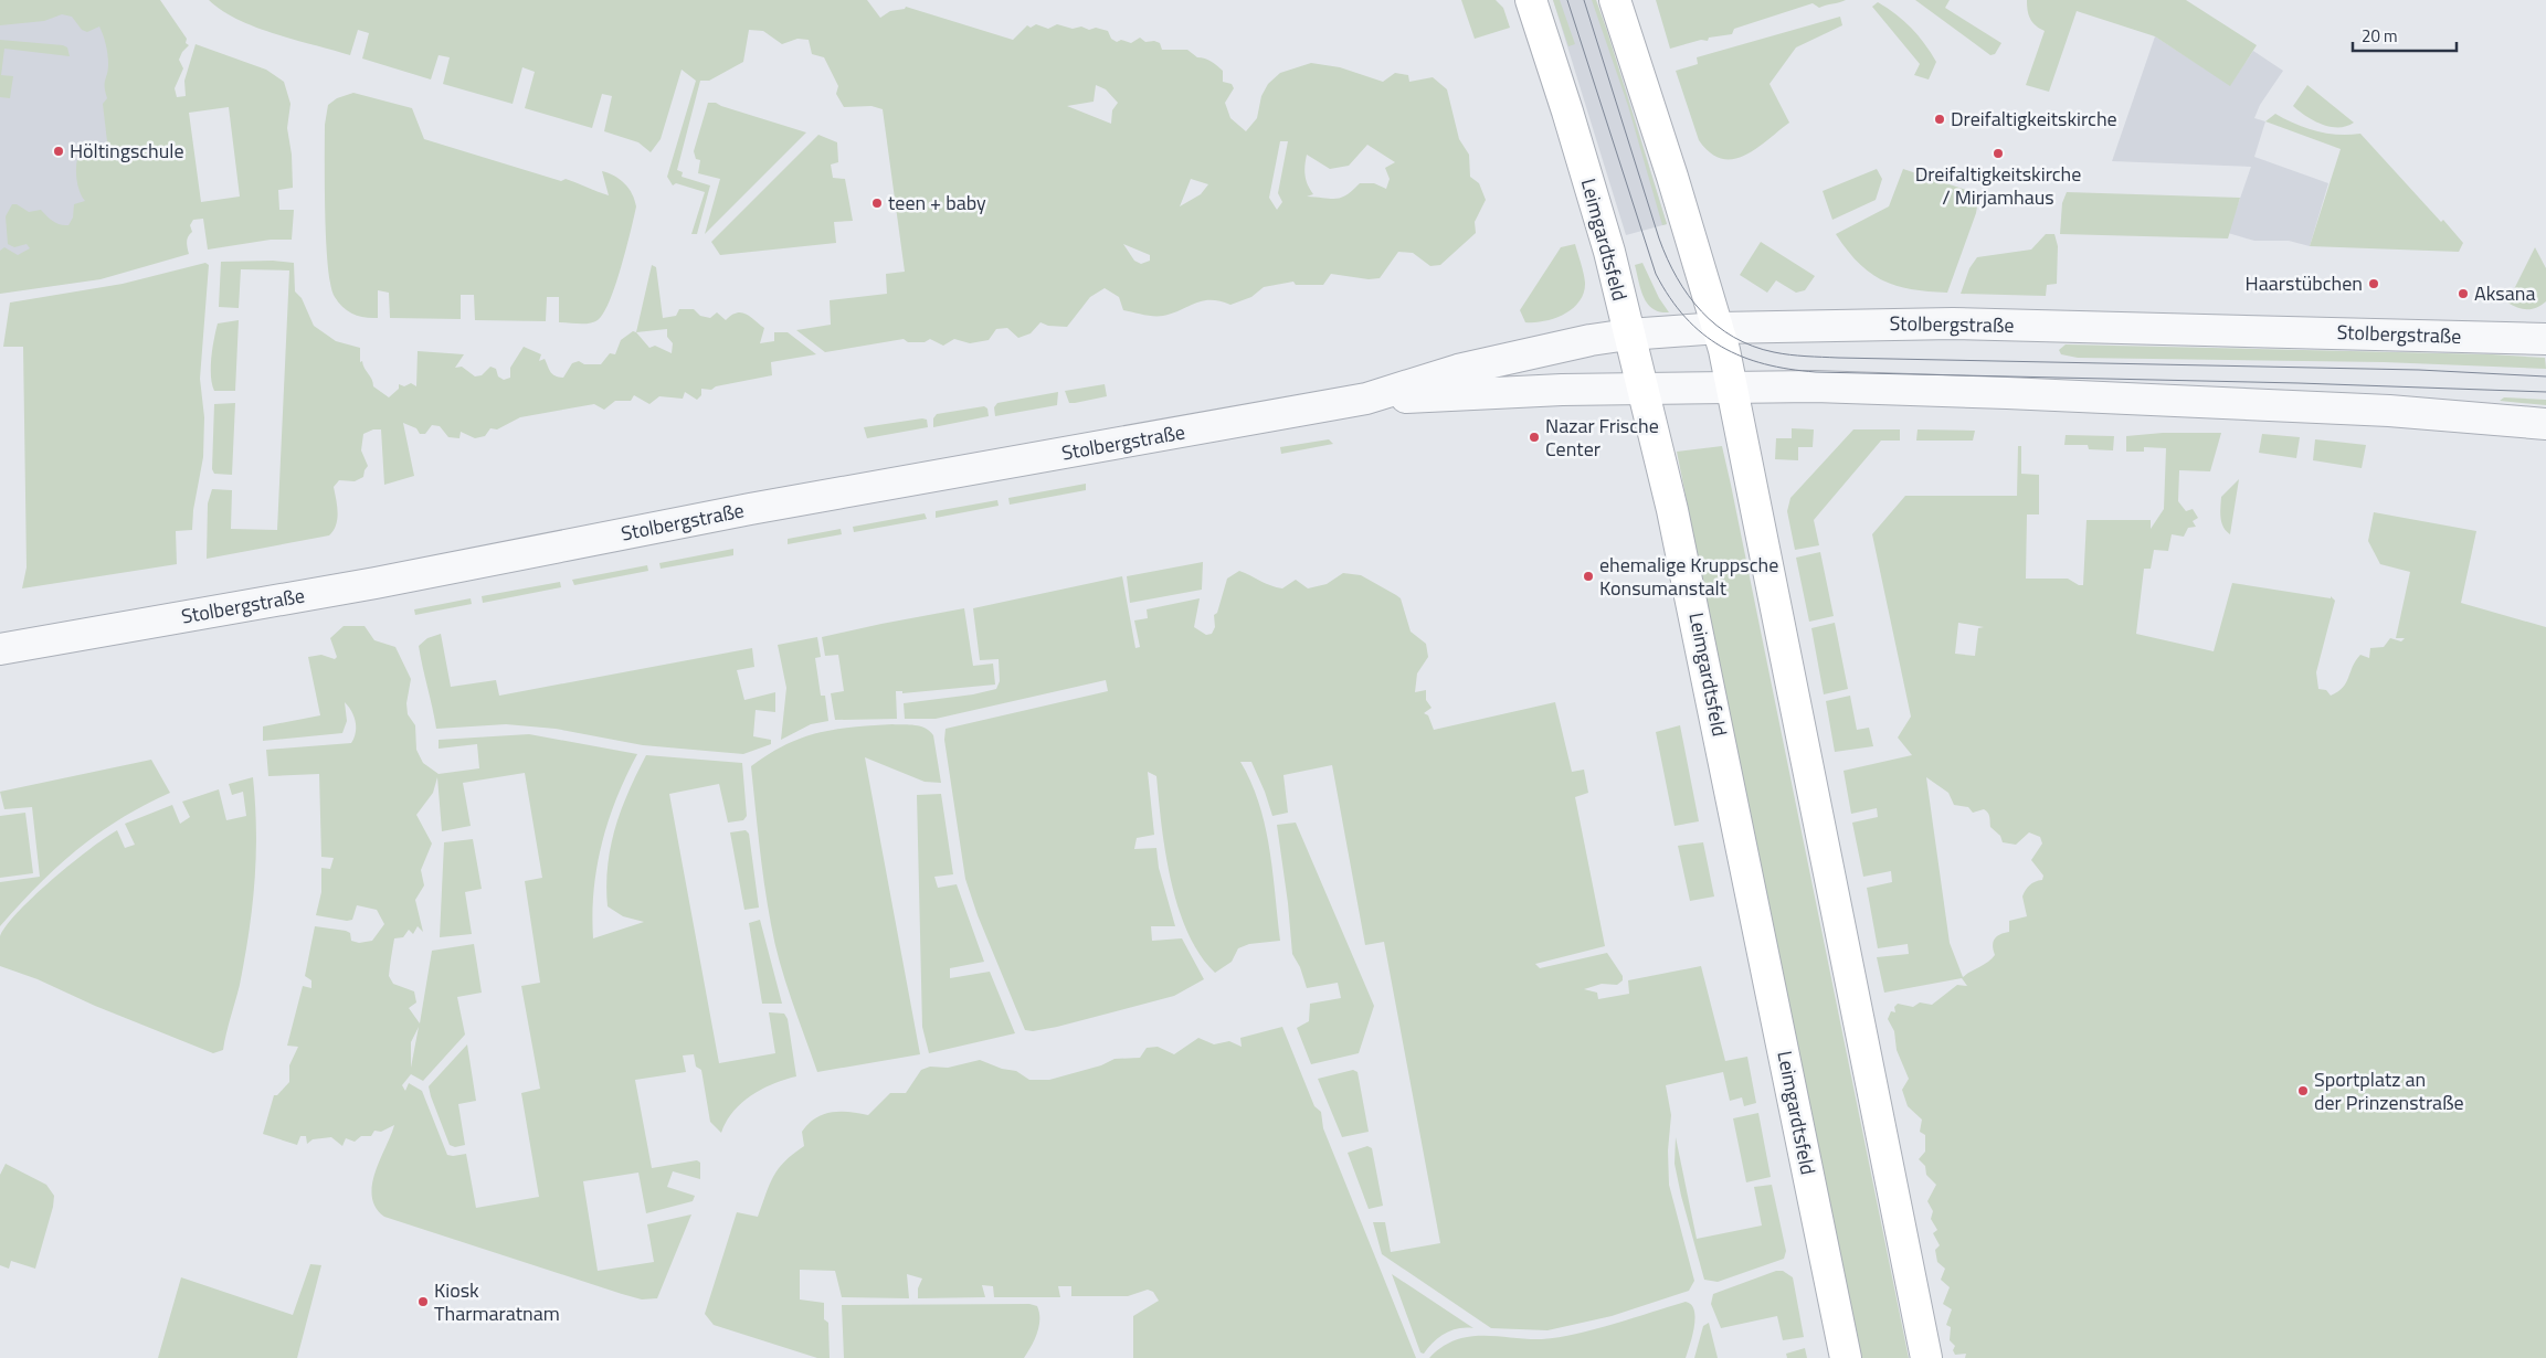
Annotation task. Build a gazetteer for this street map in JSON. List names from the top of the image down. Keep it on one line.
{"streets":{"main road":["Leimgardtsfeld"],"street":["Stolbergstraße"]},"crossings":[["Leimgardtsfeld","Stolbergstraße"]],"places":["Dreifaltigkeitskirche","Höltingschule","Dreifaltigkeitskirche / Mirjamhaus","teen + baby","Haarstübchen","Aksana","Nazar Frische Center","ehemalige Kruppsche Konsumanstalt","Sportplatz an der Prinzenstraße","Kiosk Tharmaratnam"],"scale_bar":"20 m"}
